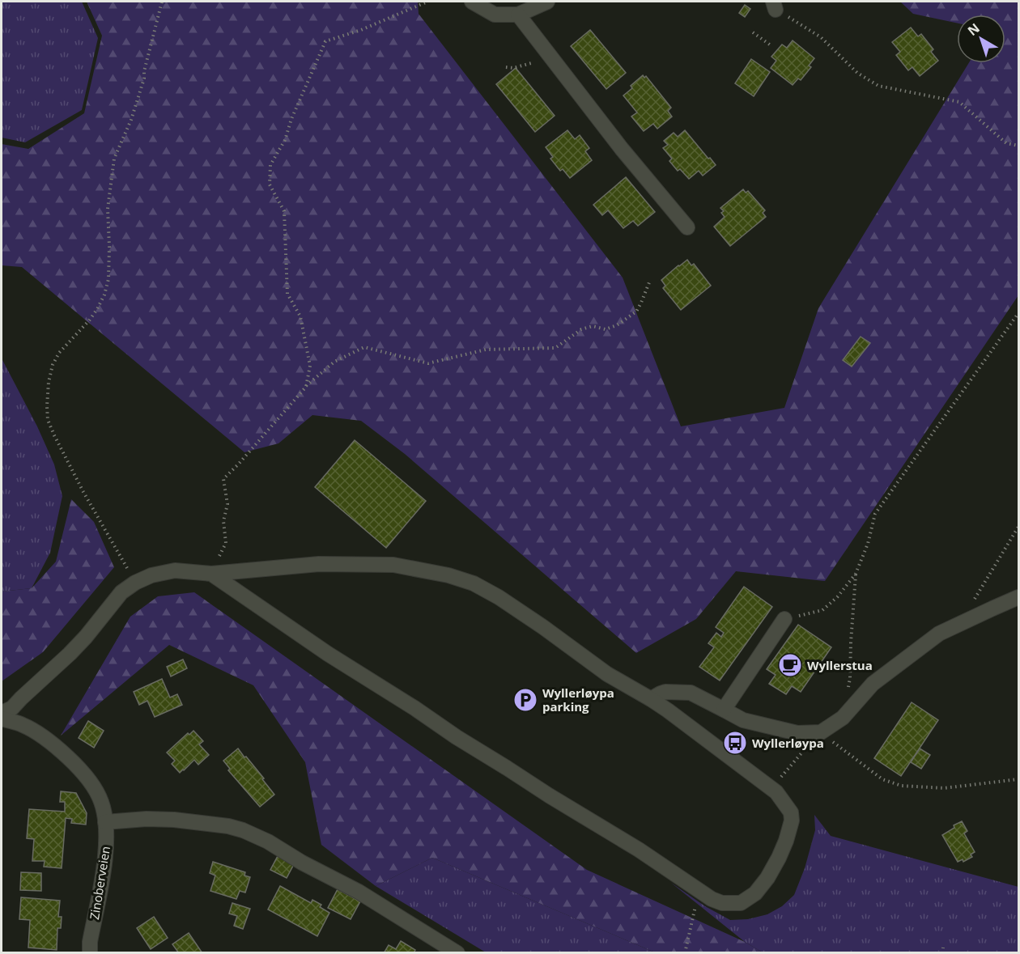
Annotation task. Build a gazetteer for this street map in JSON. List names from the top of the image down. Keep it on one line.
{"streets":{"street":["Zinoberveien"]},"places":{"cafe":["Wyllerstua"],"parking":["Wyllerløypa parking"],"bus stop":["Wyllerløypa"]},"north":"top left"}
